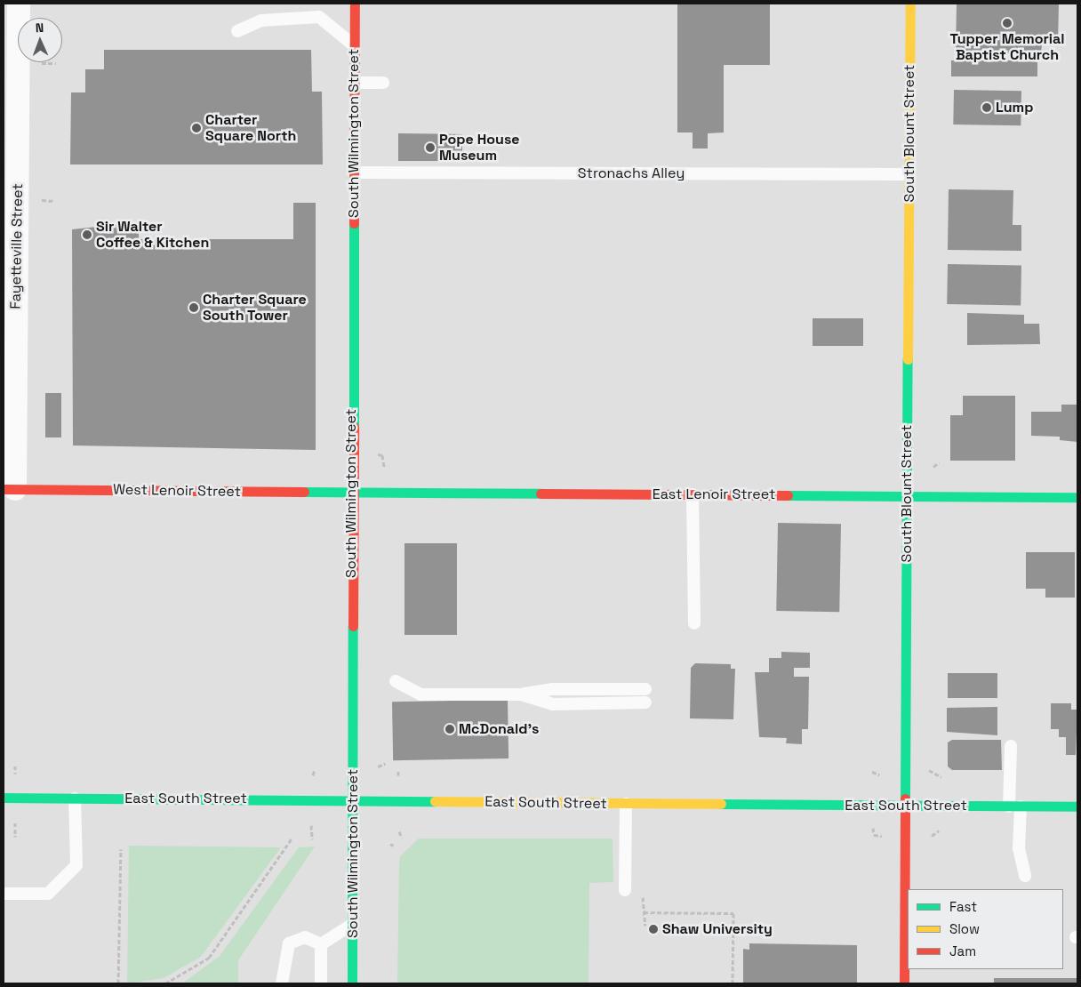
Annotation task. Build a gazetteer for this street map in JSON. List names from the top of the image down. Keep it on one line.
{"streets":{"main road":["South Wilmington Street","South Blount Street","West Lenoir Street","East Lenoir Street","East South Street"],"street":["Fayetteville Street"],"lane":["Stronachs Alley"]},"crossings":[["South Wilmington Street","Stronachs Alley"],["South Wilmington Street","West Lenoir Street"],["South Wilmington Street","East Lenoir Street"],["South Wilmington Street","East South Street"],["South Blount Street","Stronachs Alley"],["South Blount Street","East Lenoir Street"],["South Blount Street","East South Street"],["Fayetteville Street","West Lenoir Street"],["West Lenoir Street","East Lenoir Street"]],"places":["Tupper Memorial Baptist Church","Lump","Charter Square North","Pope House Museum","Sir Walter Coffee & Kitchen","Charter Square South Tower","McDonald's","Shaw University"],"legend":["Fast","Slow","Jam"],"north":"top"}
